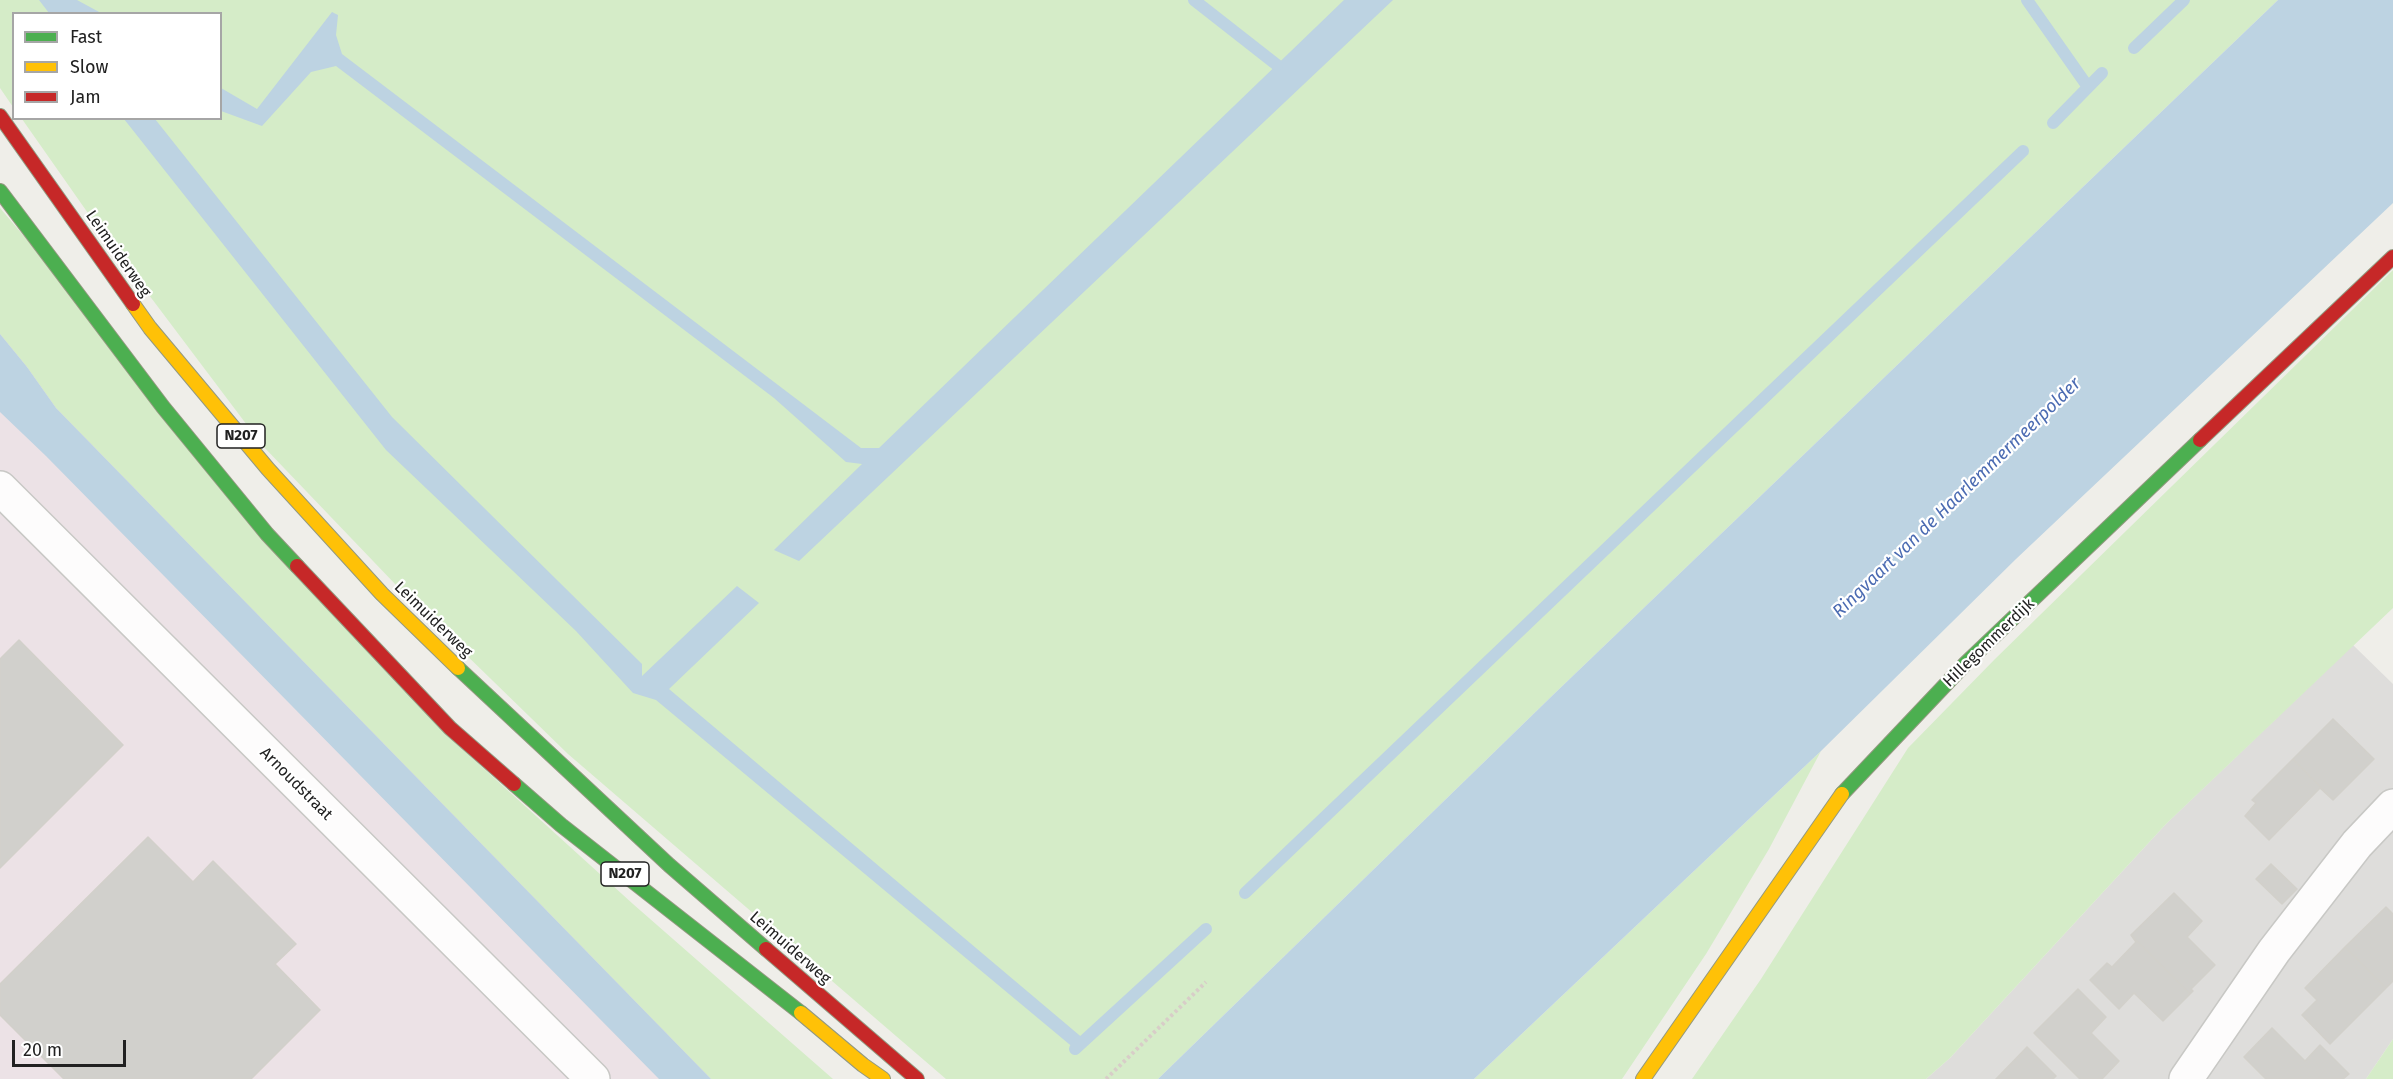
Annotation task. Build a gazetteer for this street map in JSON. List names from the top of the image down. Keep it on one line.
{"streets":{"main road":["Leimuiderweg","N207","Hillegommerdijk"],"street":["Arnoudstraat"]},"water":["Ringvaart van de Haarlemmermeerpolder"],"legend":["Fast","Slow","Jam"],"scale_bar":"20 m"}
